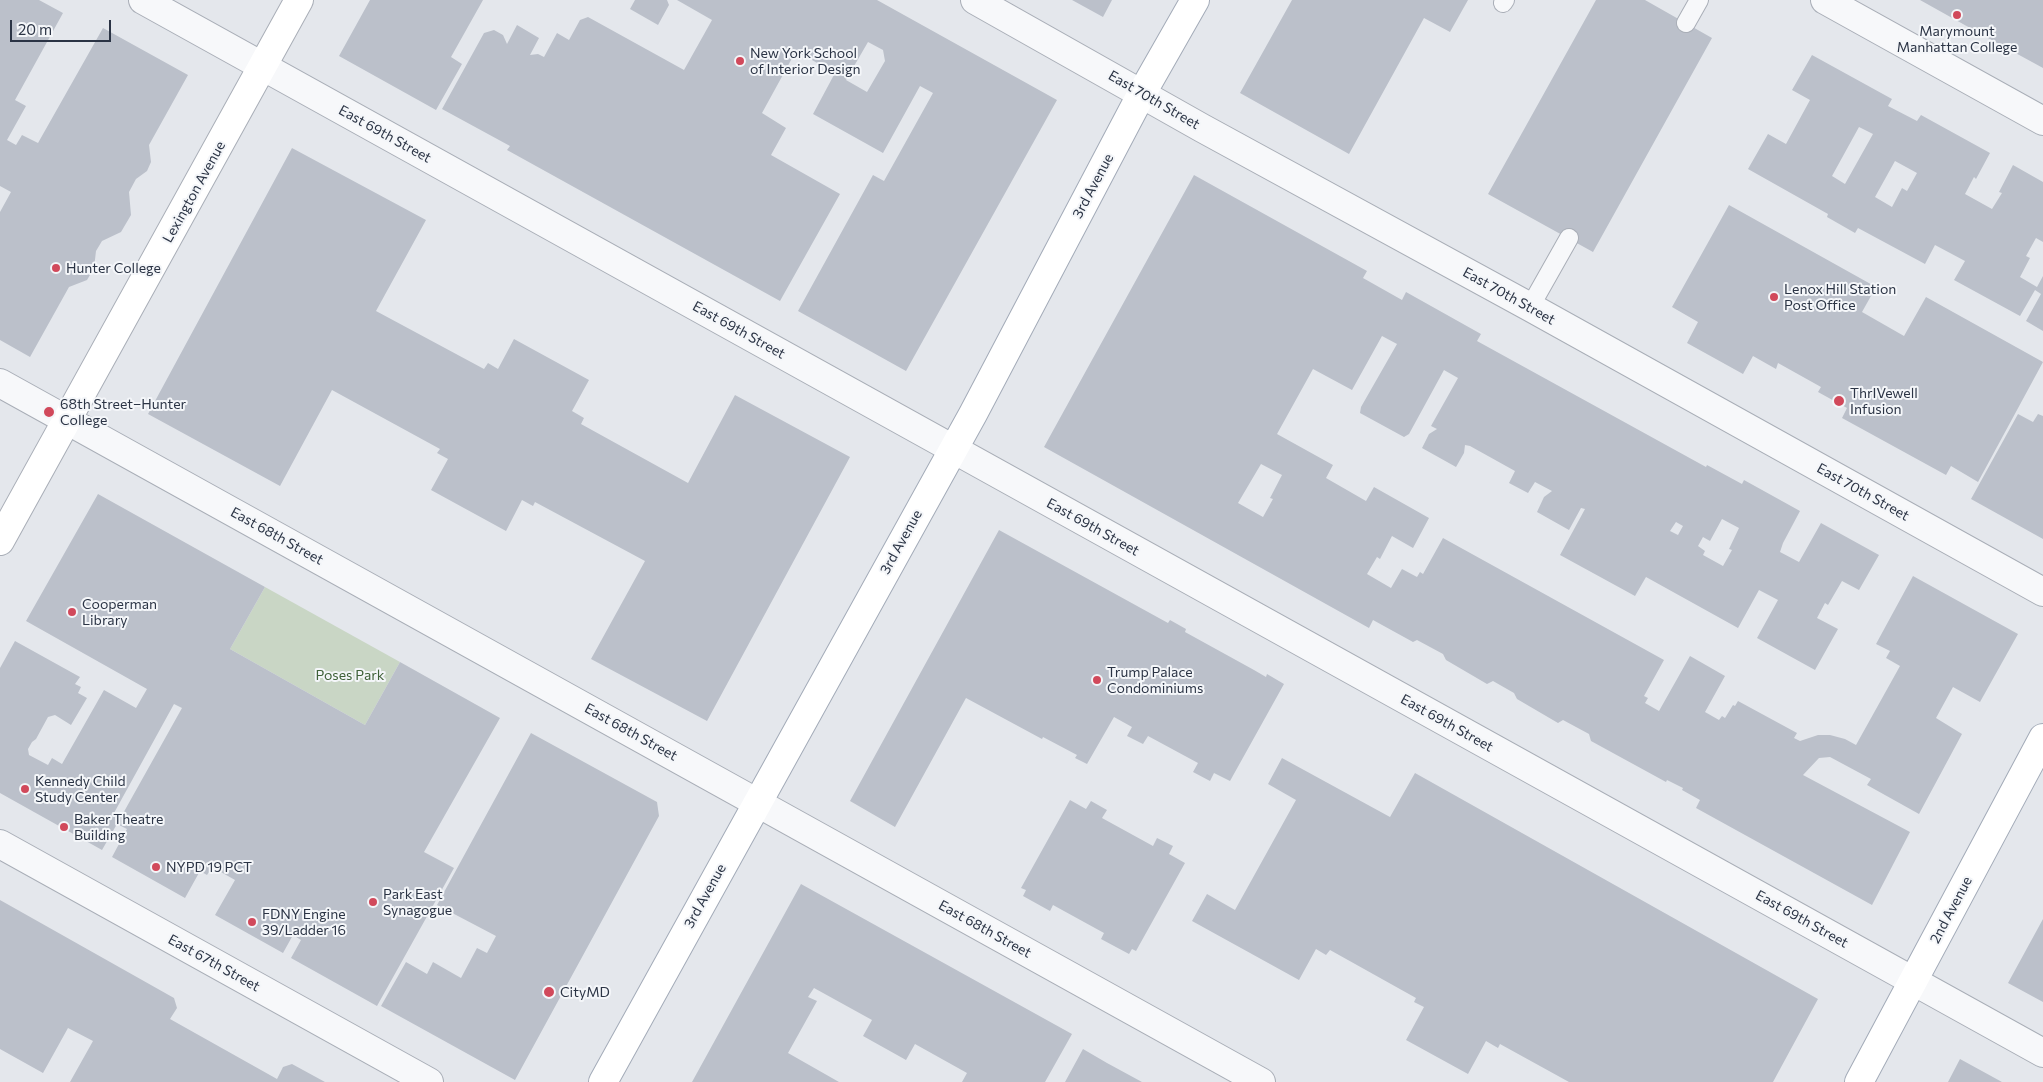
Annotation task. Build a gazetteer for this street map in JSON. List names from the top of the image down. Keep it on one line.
{"streets":{"main road":["3rd Avenue","Lexington Avenue","2nd Avenue"],"street":["East 70th Street","East 69th Street","East 68th Street","East 67th Street"]},"crossings":[["East 70th Street","3rd Avenue"],["East 69th Street","3rd Avenue"],["East 69th Street","Lexington Avenue"],["East 69th Street","2nd Avenue"],["3rd Avenue","East 68th Street"],["Lexington Avenue","East 68th Street"]],"parks":["Poses Park"],"places":["Marymount Manhattan College","New York School of Interior Design","Hunter College","Lenox Hill Station Post Office","ThrIVewell Infusion","68th Street–Hunter College","Cooperman Library","Trump Palace Condominiums","Kennedy Child Study Center","Baker Theatre Building","NYPD 19 PCT","Park East Synagogue","FDNY Engine 39/Ladder 16","CityMD"],"scale_bar":"20 m"}
